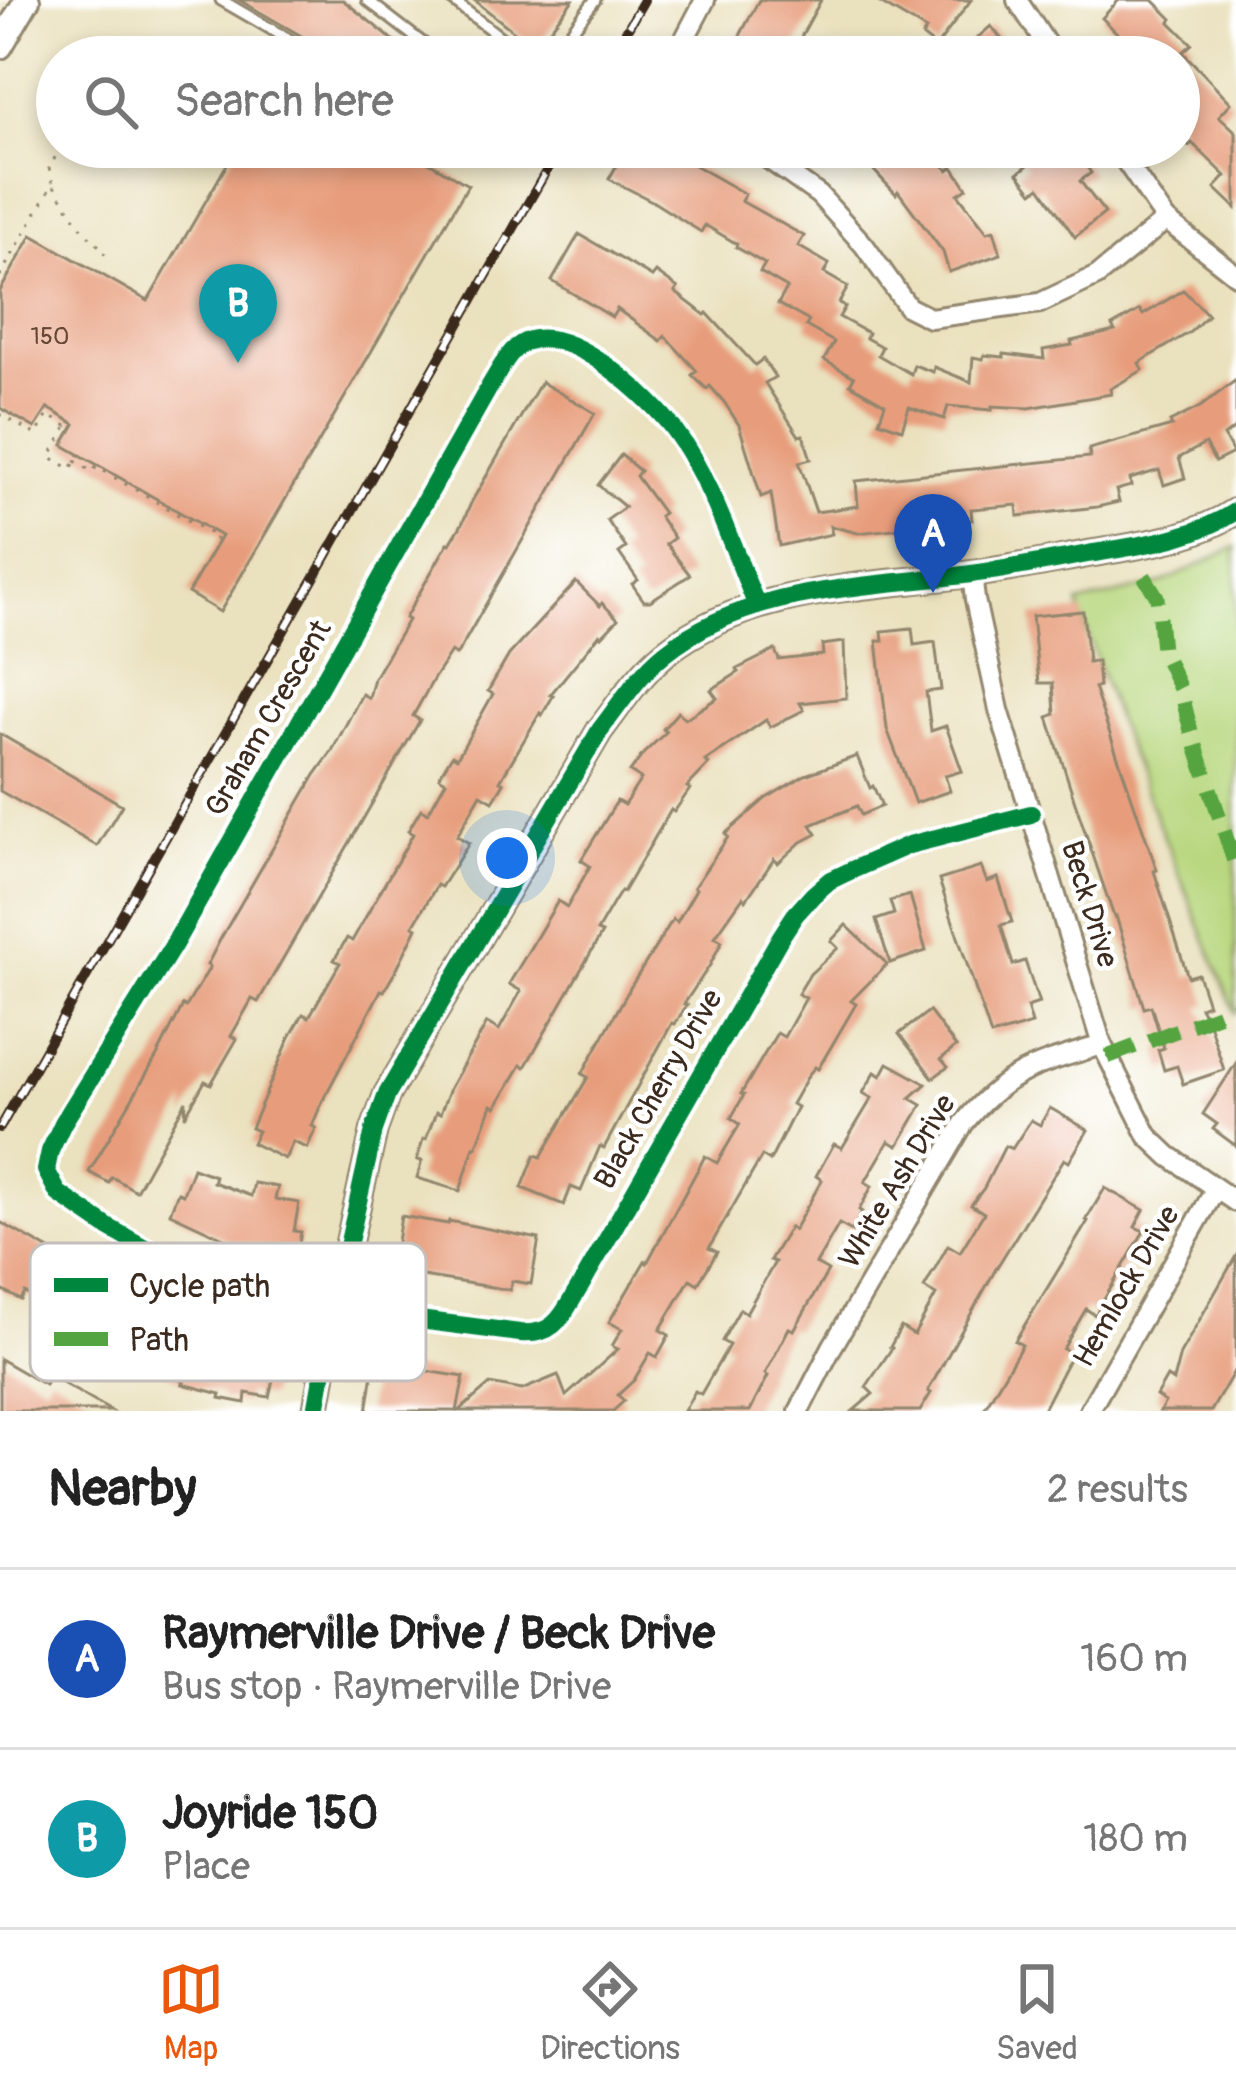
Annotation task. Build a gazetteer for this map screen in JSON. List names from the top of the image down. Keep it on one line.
{"streets":{"street":["Graham Crescent","Beck Drive","Black Cherry Drive","White Ash Drive","Hemlock Drive"]},"crossings":[["Beck Drive","Black Cherry Drive"],["Beck Drive","White Ash Drive"],["Beck Drive","Hemlock Drive"]],"house_numbers":["150"],"legend":["Cycle path","Path"],"page":{"search":"Search here","pins":["B","A"],"heading":["Nearby","2 results"],"list":[{"mark":"A","name":"Raymerville Drive / Beck Drive","note":"Bus stop · Raymerville Drive","value":"160 m"},{"mark":"B","name":"Joyride 150","note":"Place","value":"180 m"}],"nav":["Map","Directions","Saved"]}}
